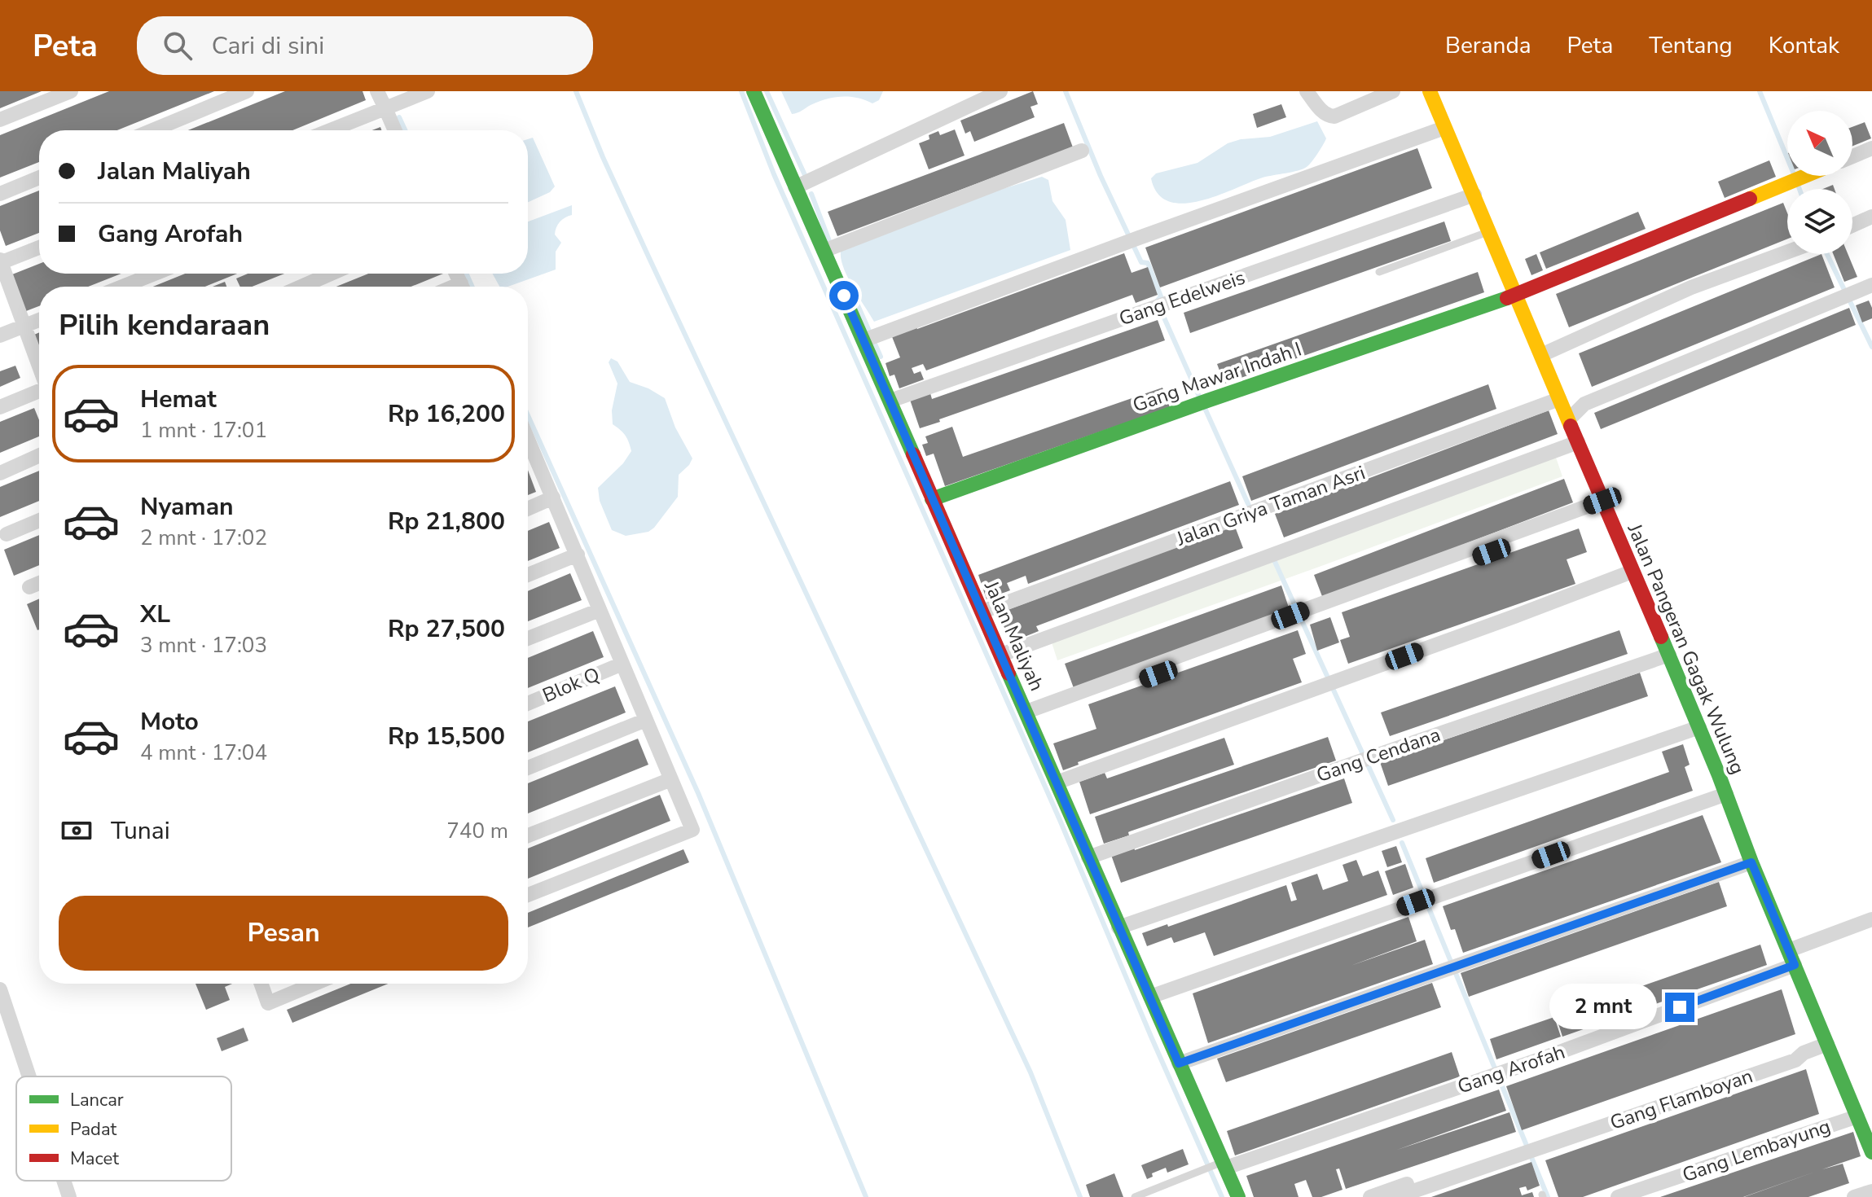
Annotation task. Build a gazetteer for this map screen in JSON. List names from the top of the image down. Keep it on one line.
{"streets":{"street":["Gang Edelweis","Gang Mawar Indah I","Jalan Griya Taman Asri","Jalan Maliyah","Jalan Pangeran Gagak Wulung","Blok Q","Gang Cendana","Gang Arofah","Gang Flamboyan","Gang Lembayung"]},"crossings":[["Gang Edelweis","Jalan Maliyah"],["Gang Edelweis","Jalan Pangeran Gagak Wulung"],["Gang Mawar Indah I","Jalan Maliyah"],["Gang Mawar Indah I","Jalan Pangeran Gagak Wulung"],["Jalan Griya Taman Asri","Jalan Maliyah"],["Jalan Griya Taman Asri","Jalan Pangeran Gagak Wulung"],["Jalan Maliyah","Gang Cendana"],["Jalan Maliyah","Gang Arofah"],["Jalan Pangeran Gagak Wulung","Gang Cendana"],["Jalan Pangeran Gagak Wulung","Gang Arofah"],["Jalan Pangeran Gagak Wulung","Gang Flamboyan"],["Jalan Pangeran Gagak Wulung","Gang Lembayung"]],"legend":["Lancar","Padat","Macet"],"north":"top left","page":{"header":"Peta","search":"Cari di sini","nav":["Beranda","Peta","Tentang","Kontak"],"banner":["Jalan Maliyah","Gang Arofah"],"heading":"Pilih kendaraan","list":[{"name":"Hemat","note":"1 mnt · 17:01","value":"Rp 16,200"},{"name":"Nyaman","note":"2 mnt · 17:02","value":"Rp 21,800"},{"name":"XL","note":"3 mnt · 17:03","value":"Rp 27,500"},{"name":"Moto","note":"4 mnt · 17:04","value":"Rp 15,500"}],"pay":["Tunai","740 m"],"buttons":"Pesan","bubble":"2 mnt"}}
